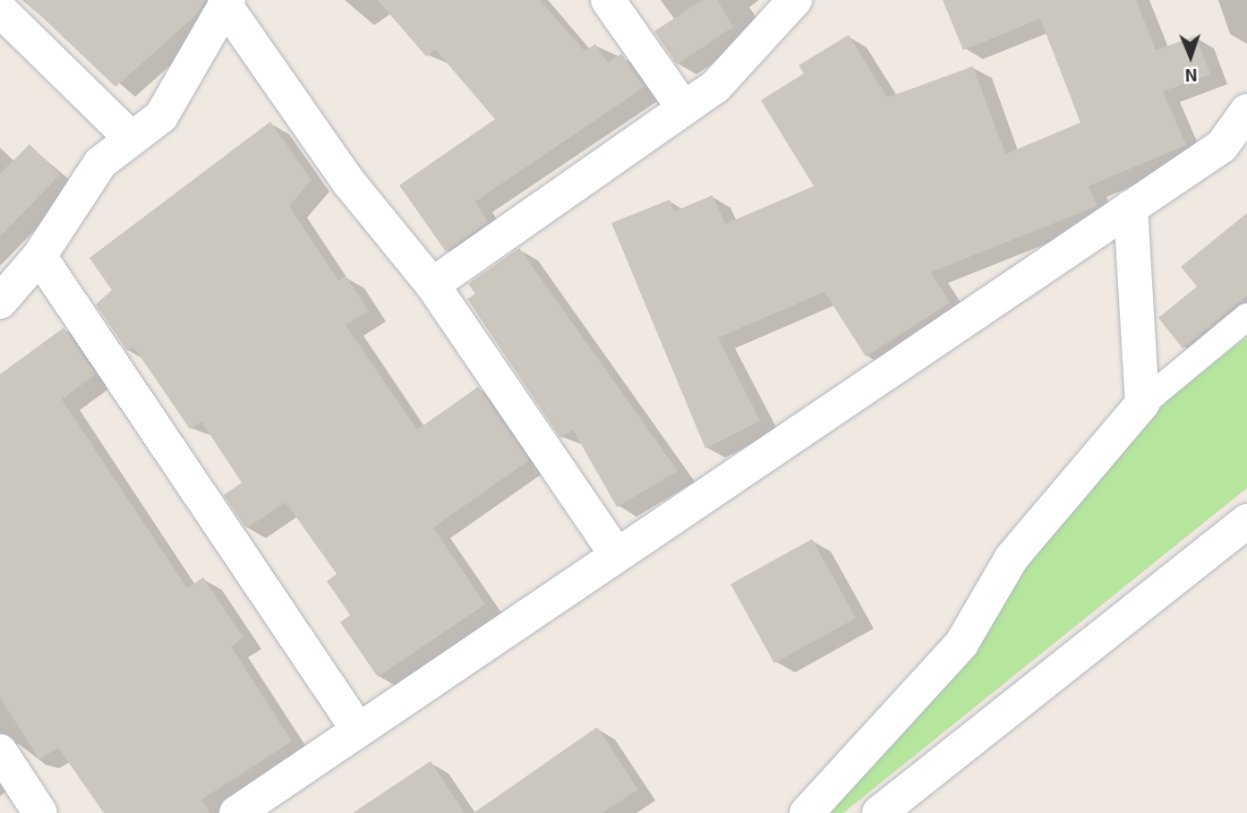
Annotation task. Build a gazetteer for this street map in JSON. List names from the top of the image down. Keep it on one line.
{"north":"bottom"}
